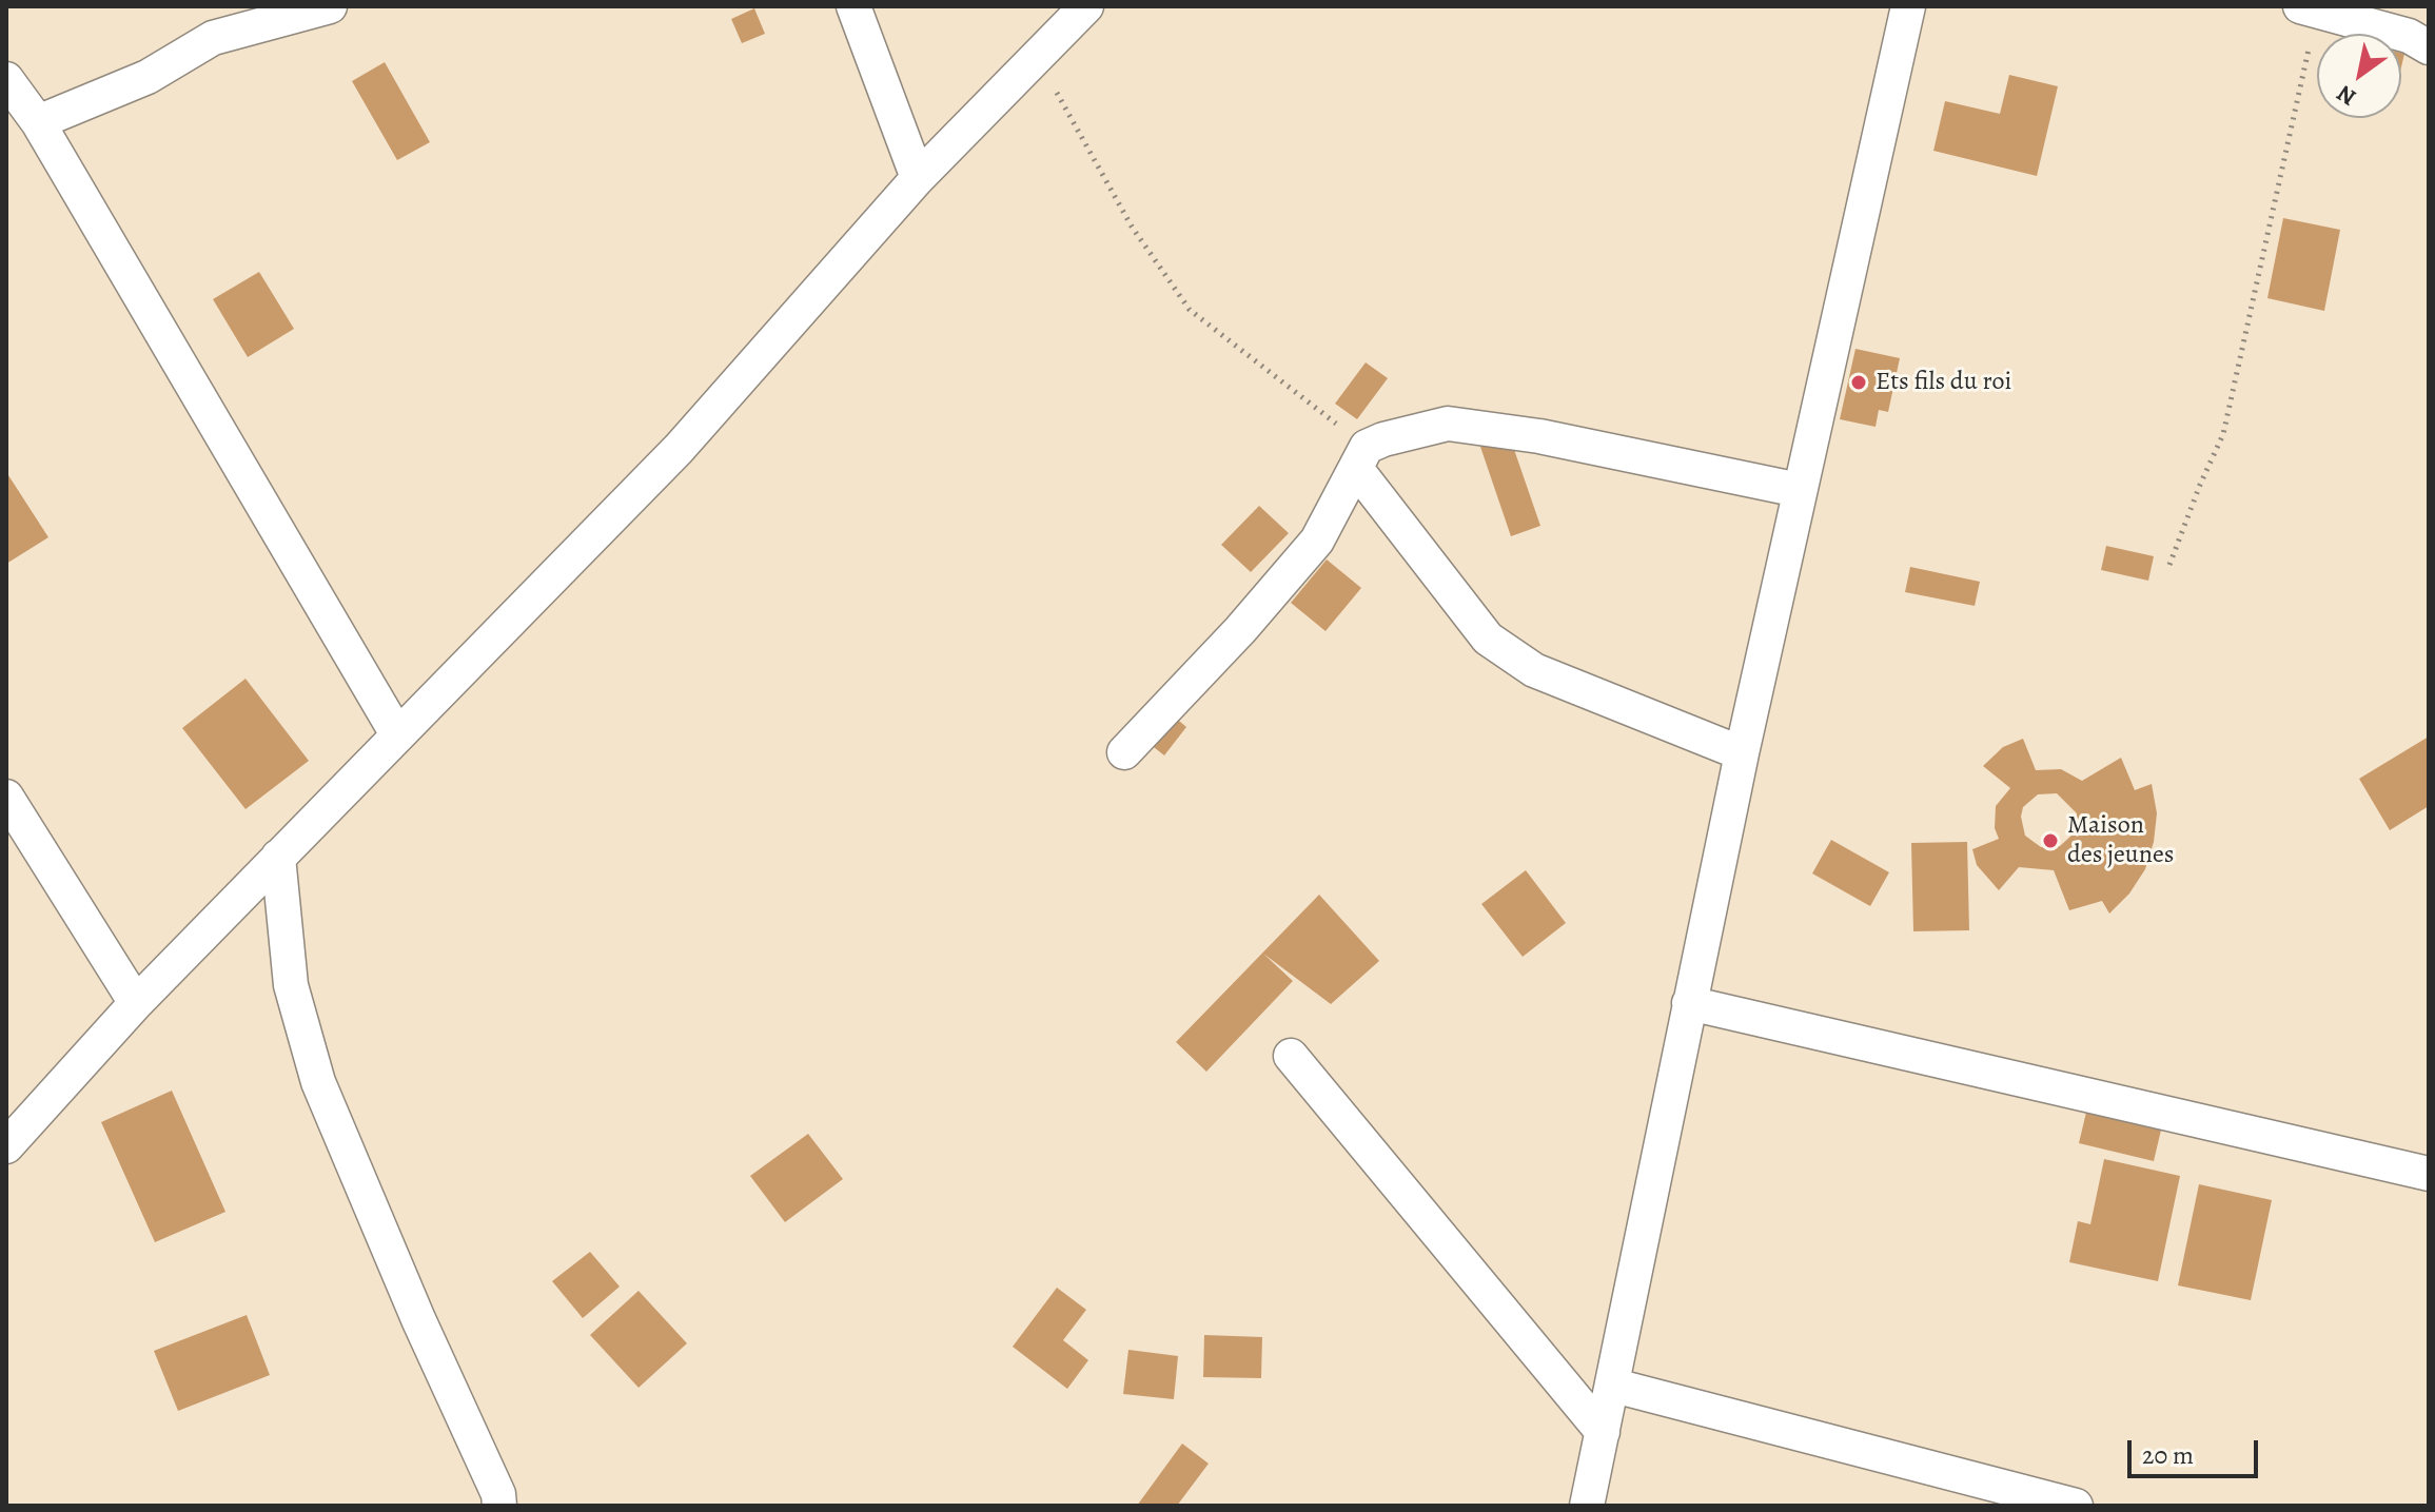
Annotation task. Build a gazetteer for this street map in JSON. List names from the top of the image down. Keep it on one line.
{"places":["Ets fils du roi","Maison des jeunes"],"scale_bar":"20 m","north":"bottom left"}
